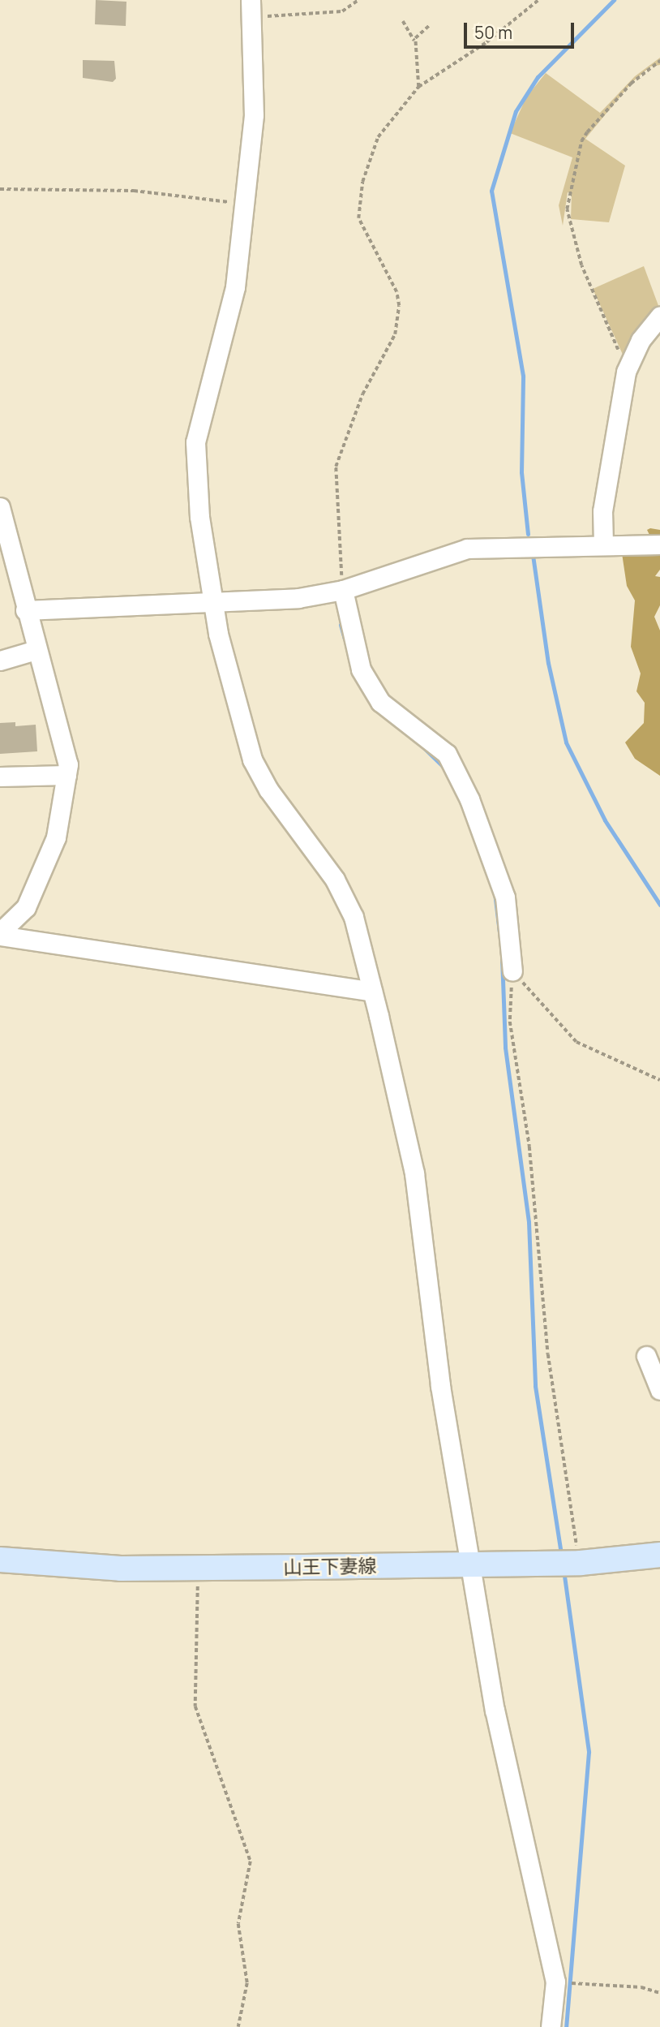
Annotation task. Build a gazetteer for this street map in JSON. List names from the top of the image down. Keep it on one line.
{"streets":{"main road":["山王下妻線"]},"scale_bar":"50 m"}
